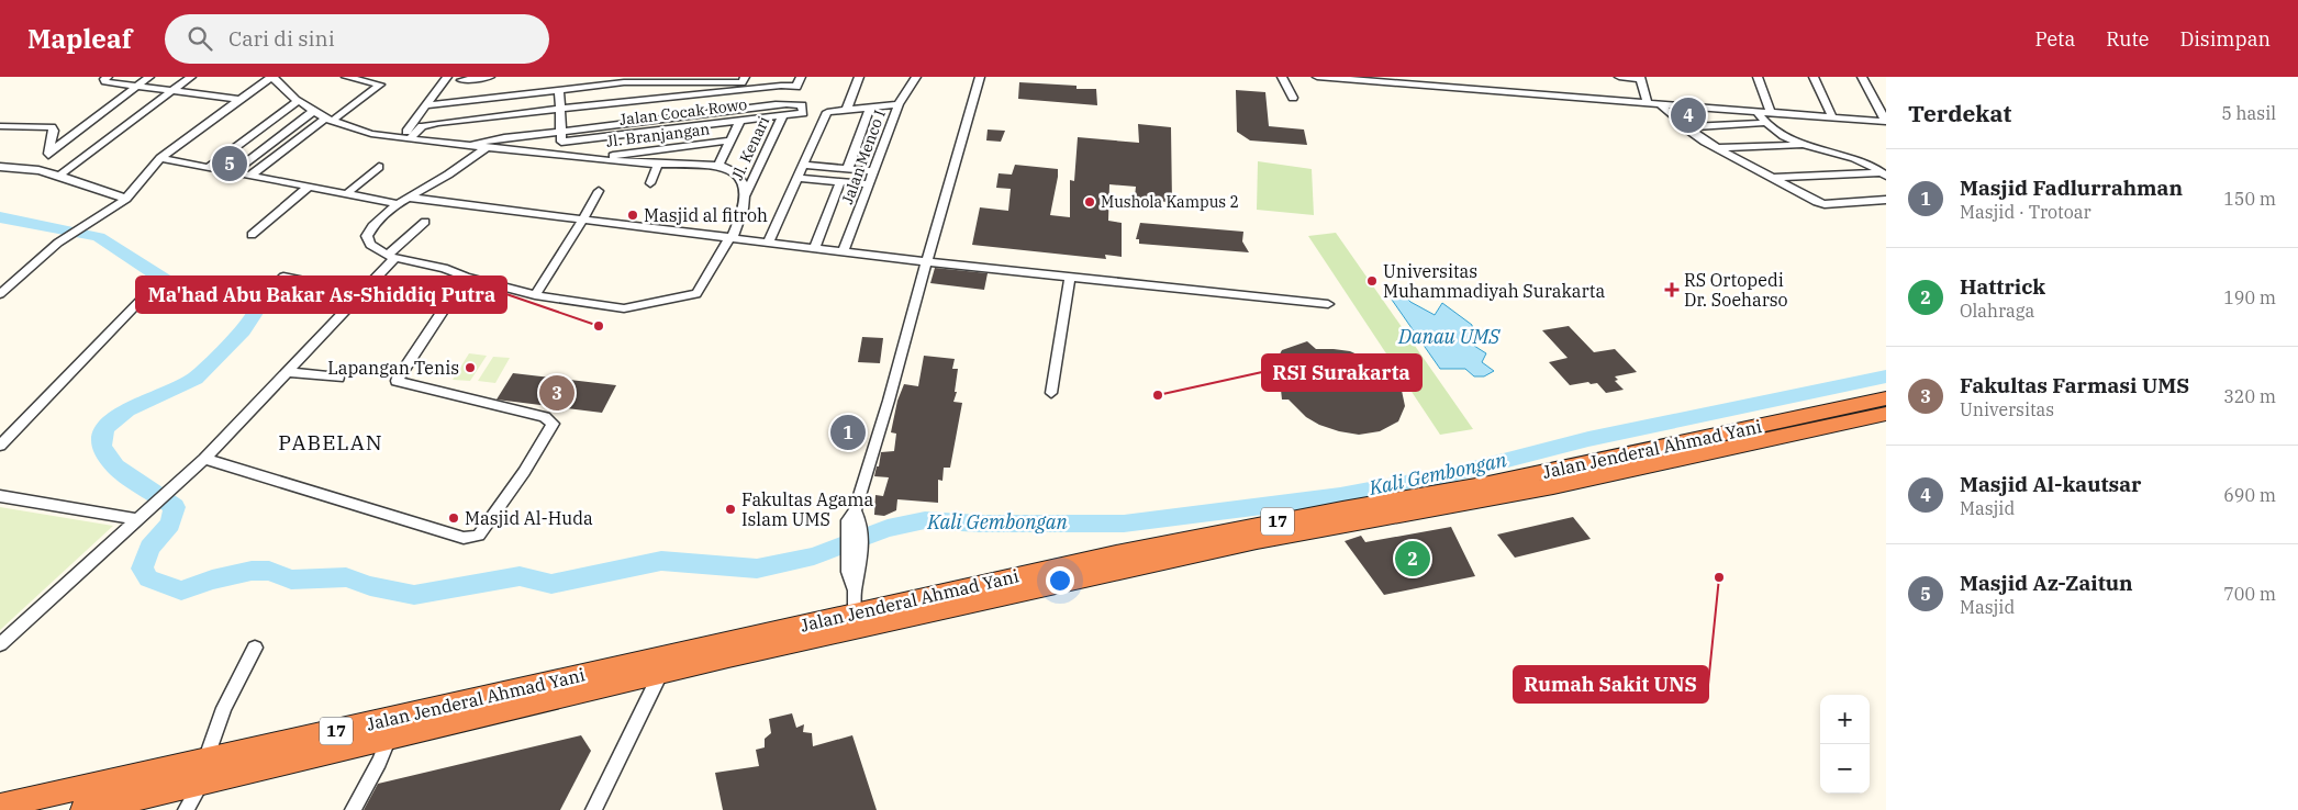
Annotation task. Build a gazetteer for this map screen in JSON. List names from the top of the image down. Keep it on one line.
{"streets":{"highway":["Jalan Jenderal Ahmad Yani","17"],"street":["Jalan Cocak Rowo","Jl. Branjangan","Jl. Kenari","Jalan Menco I"]},"crossings":[["Jalan Cocak Rowo","Jl. Kenari"]],"districts":["PABELAN"],"water":["Danau UMS","Kali Gembongan"],"places":{"other":["Mushola Kampus 2","Masjid al fitroh","Universitas Muhammadiyah Surakarta","Ma'had Abu Bakar As-Shiddiq Putra","Lapangan Tenis","RSI Surakarta","Fakultas Agama Islam UMS","Masjid Al-Huda","Rumah Sakit UNS"],"health":["RS Ortopedi Dr. Soeharso"]},"page":{"header":"Mapleaf","search":"Cari di sini","nav":["Peta","Rute","Disimpan"],"heading":["Terdekat","5 hasil"],"pins":["4","5","3","1","2"],"list":[{"mark":"1","name":"Masjid Fadlurrahman","note":"Masjid · Trotoar","value":"150 m"},{"mark":"2","name":"Hattrick","note":"Olahraga","value":"190 m"},{"mark":"3","name":"Fakultas Farmasi UMS","note":"Universitas","value":"320 m"},{"mark":"4","name":"Masjid Al-kautsar","note":"Masjid","value":"690 m"},{"mark":"5","name":"Masjid Az-Zaitun","note":"Masjid","value":"700 m"}],"map_buttons":["+","−"]}}
